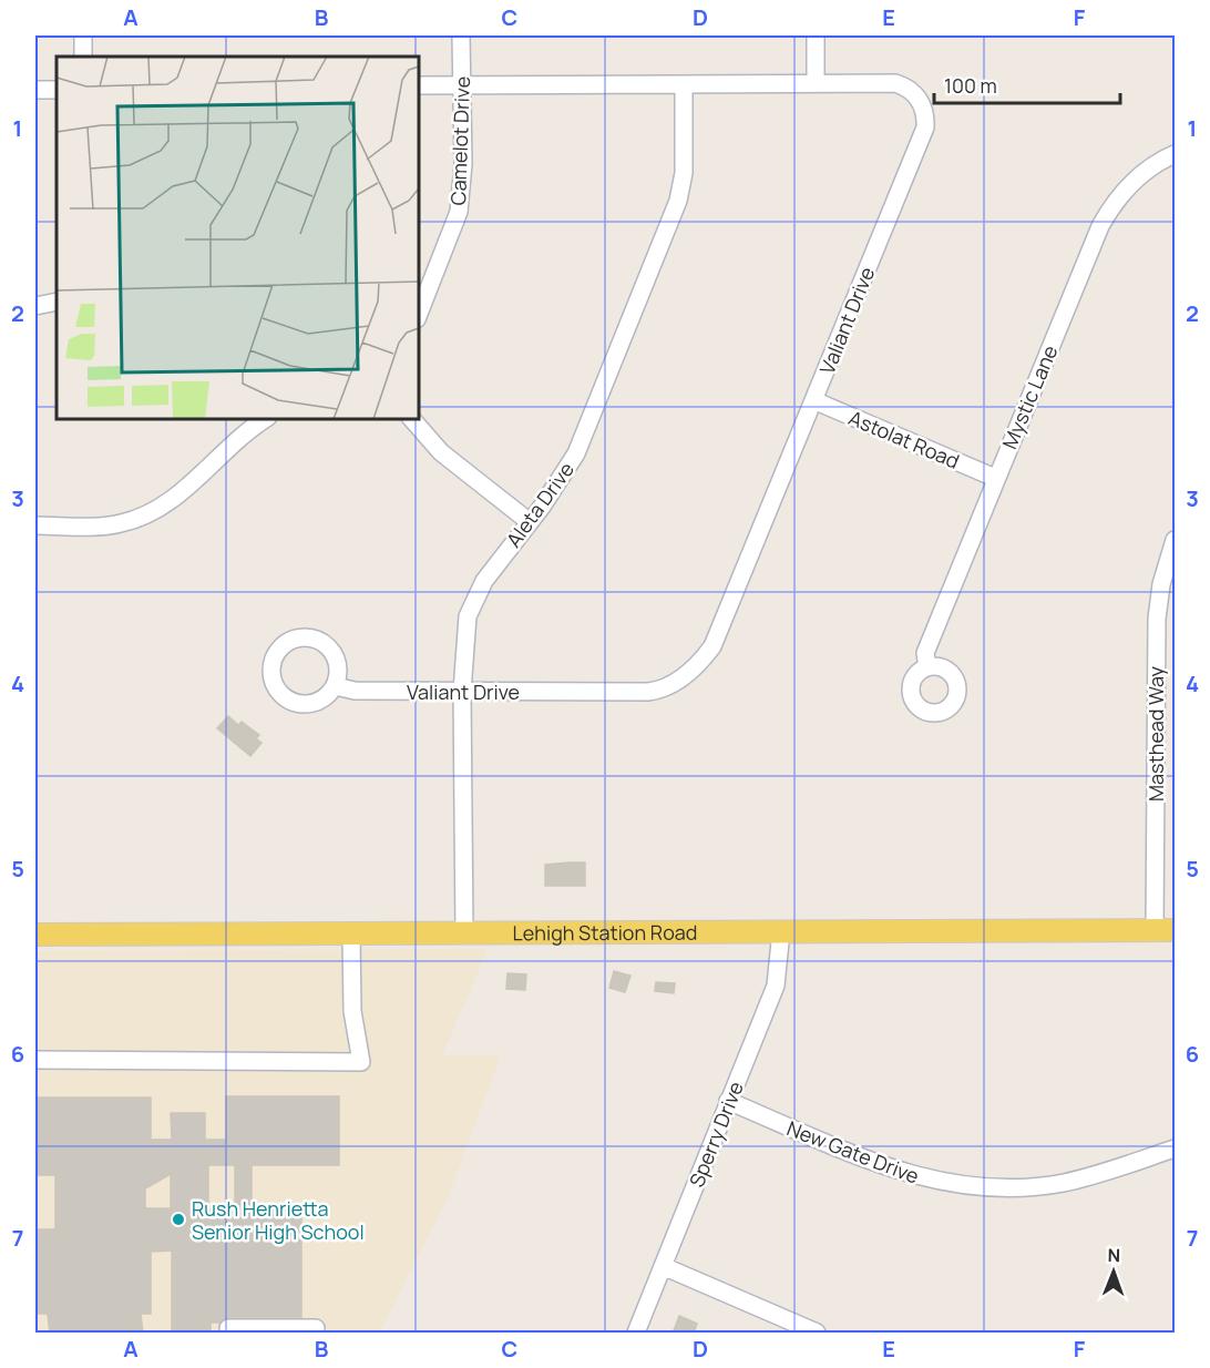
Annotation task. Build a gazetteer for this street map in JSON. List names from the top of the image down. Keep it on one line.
{"streets":{"main road":["Lehigh Station Road"],"street":["Camelot Drive","Valiant Drive","Mystic Lane","Astolat Road","Aleta Drive","Masthead Way","Sperry Drive","New Gate Drive"]},"crossings":[["Camelot Drive","Valiant Drive"],["Valiant Drive","Astolat Road"],["Valiant Drive","Aleta Drive"],["Mystic Lane","Astolat Road"],["Aleta Drive","Lehigh Station Road"],["Masthead Way","Lehigh Station Road"],["Lehigh Station Road","Sperry Drive"],["Sperry Drive","New Gate Drive"]],"places":["Rush Henrietta Senior High School"],"scale_bar":"100 m","north":"top","grid":{"columns":["A","B","C","D","E","F"],"rows":["1","2","3","4","5","6","7"]}}
